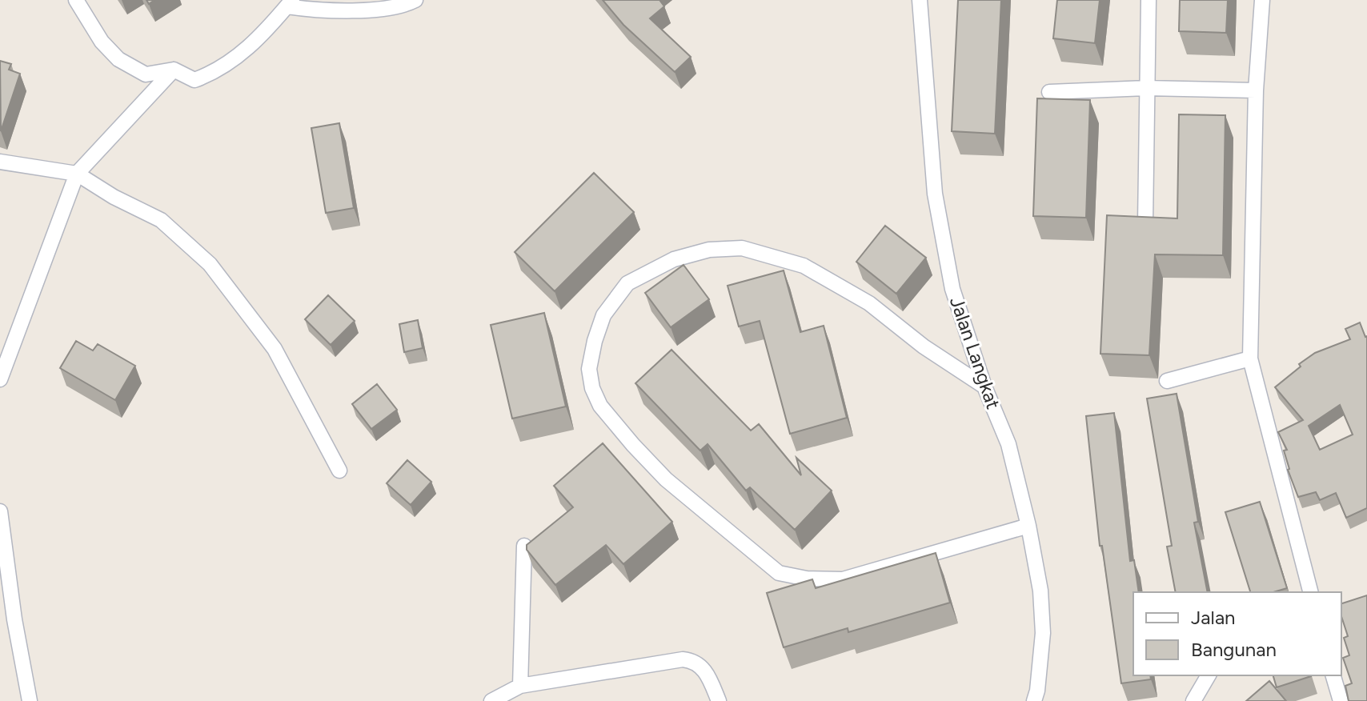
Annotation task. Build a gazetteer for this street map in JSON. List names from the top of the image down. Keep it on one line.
{"streets":{"street":["Jalan Langkat"]},"legend":["Jalan","Bangunan"]}
